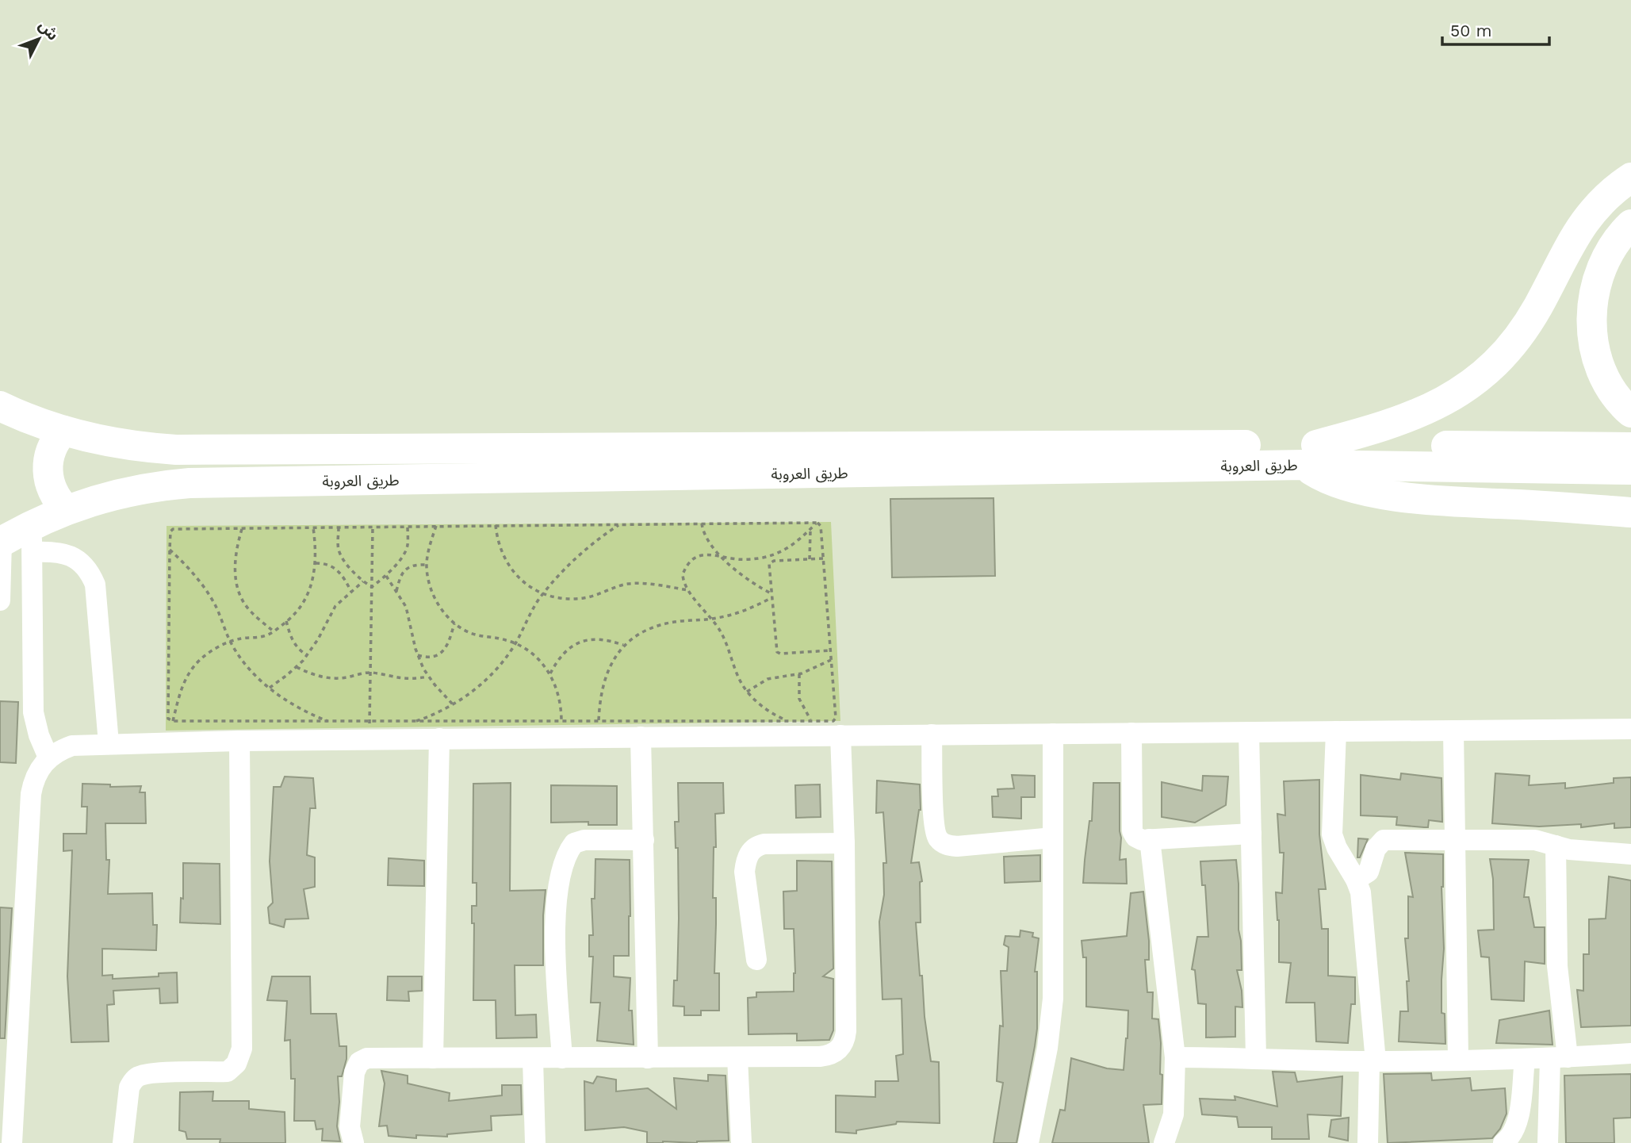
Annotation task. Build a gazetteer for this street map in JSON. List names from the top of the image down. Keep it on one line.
{"streets":{"highway":["طريق العروبة"]},"scale_bar":"50 m","north":"top right"}
